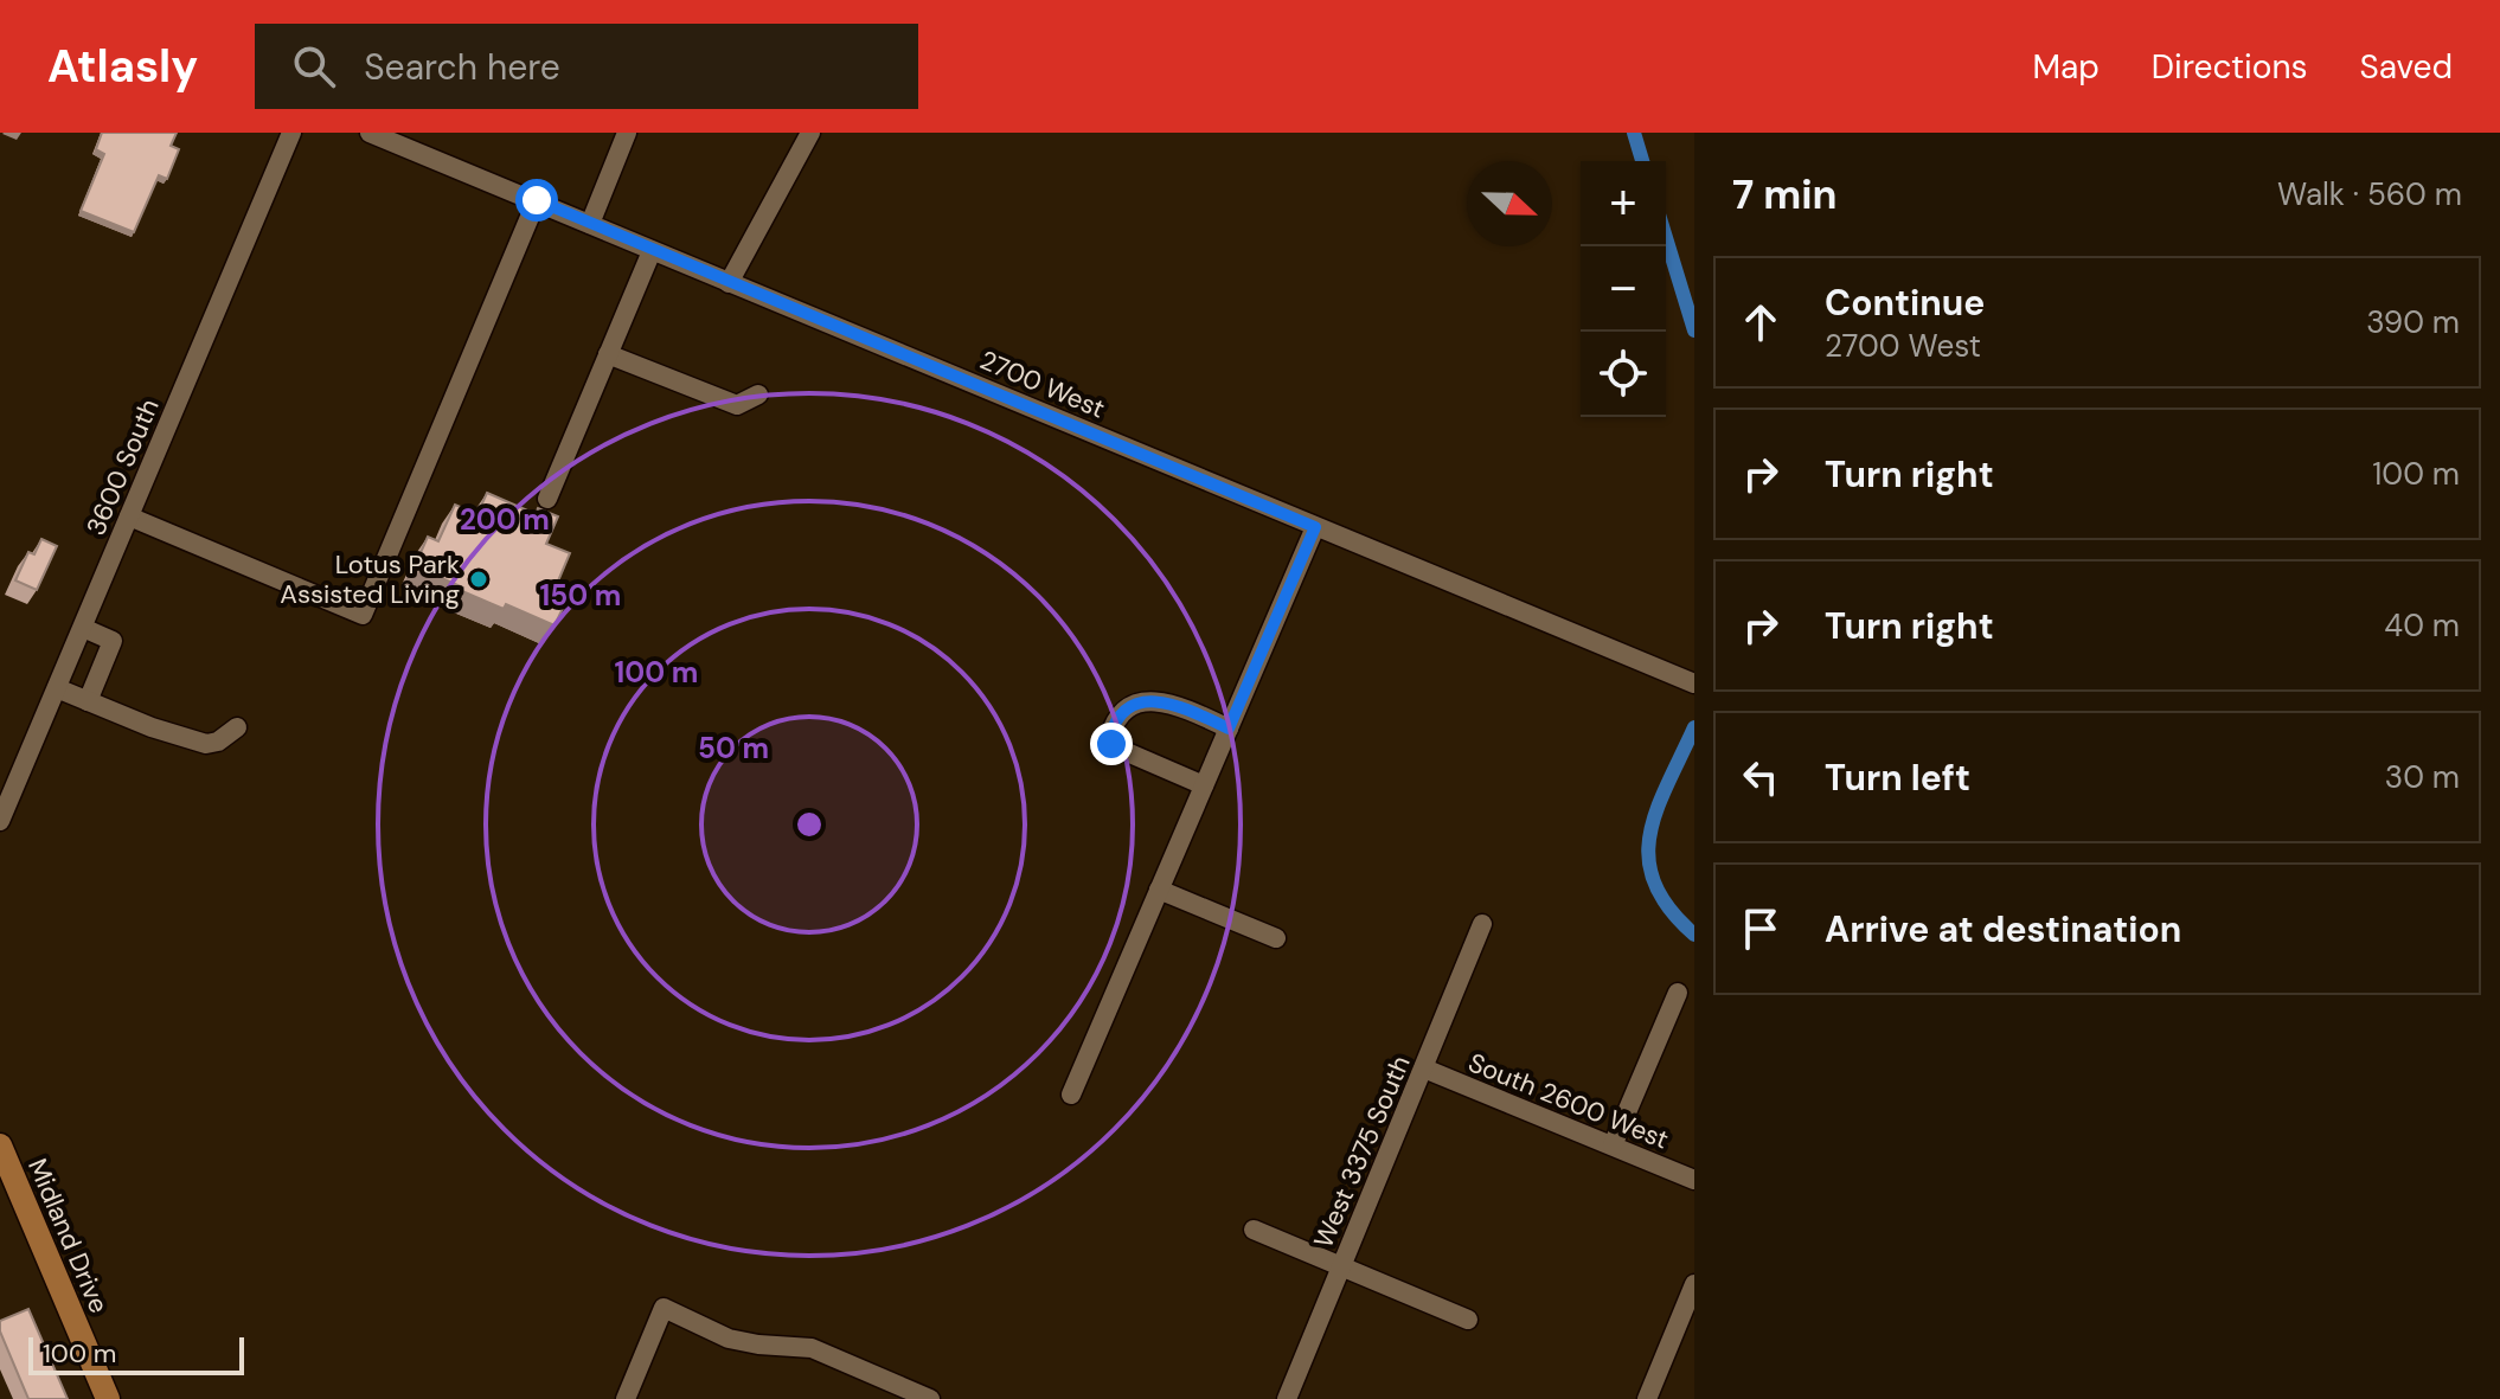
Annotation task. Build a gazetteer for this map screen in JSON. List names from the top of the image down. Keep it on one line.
{"streets":{"main road":["Midland Drive"],"street":["2700 West","3600 South","South 2600 West","West 3375 South"]},"crossings":[["South 2600 West","West 3375 South"]],"places":["Lotus Park Assisted Living"],"scale_bar":"100 m","north":"right","page":{"header":"Atlasly","search":"Search here","nav":["Map","Directions","Saved"],"heading":["7 min","Walk · 560 m"],"map_buttons":["+","−"],"list":[["Continue","2700 West","390 m"],["Turn right","100 m"],["Turn right","40 m"],["Turn left","30 m"],"Arrive at destination"],"scale":"100 m"},"rings":["200 m","150 m","100 m","50 m"]}
